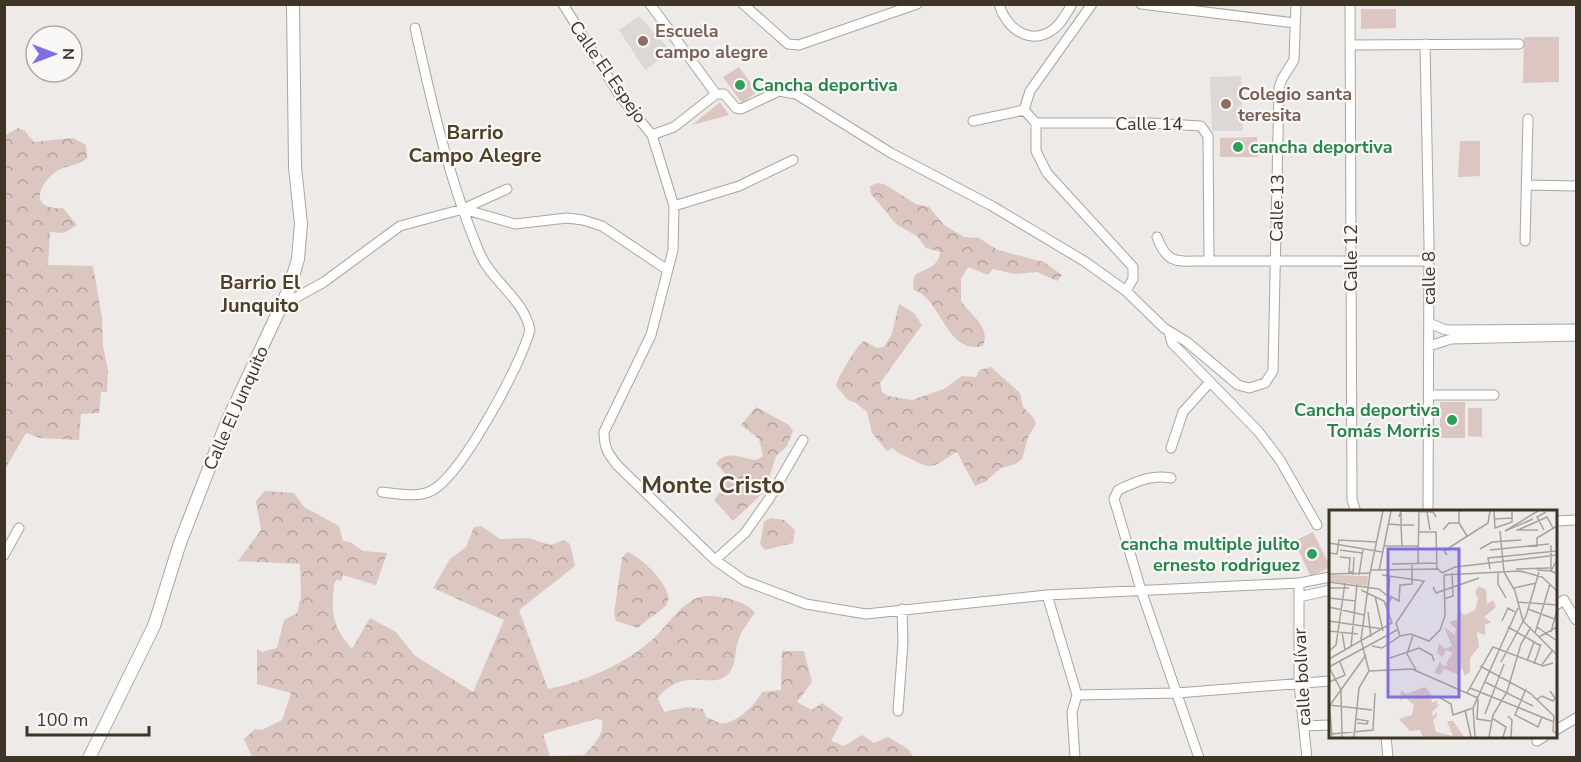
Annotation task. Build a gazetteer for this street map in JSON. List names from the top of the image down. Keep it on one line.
{"streets":{"street":["Calle El Espejo","Calle 14","Calle 13","Calle 12","calle 8","Calle El Junquito","calle bolívar"]},"districts":["Barrio Campo Alegre","Barrio El Junquito","Monte Cristo"],"places":["Escuela campo alegre","Cancha deportiva","Colegio santa teresita","cancha deportiva","Cancha deportiva Tomás Morris","cancha multiple julito ernesto rodriguez"],"scale_bar":"100 m","north":"right"}
